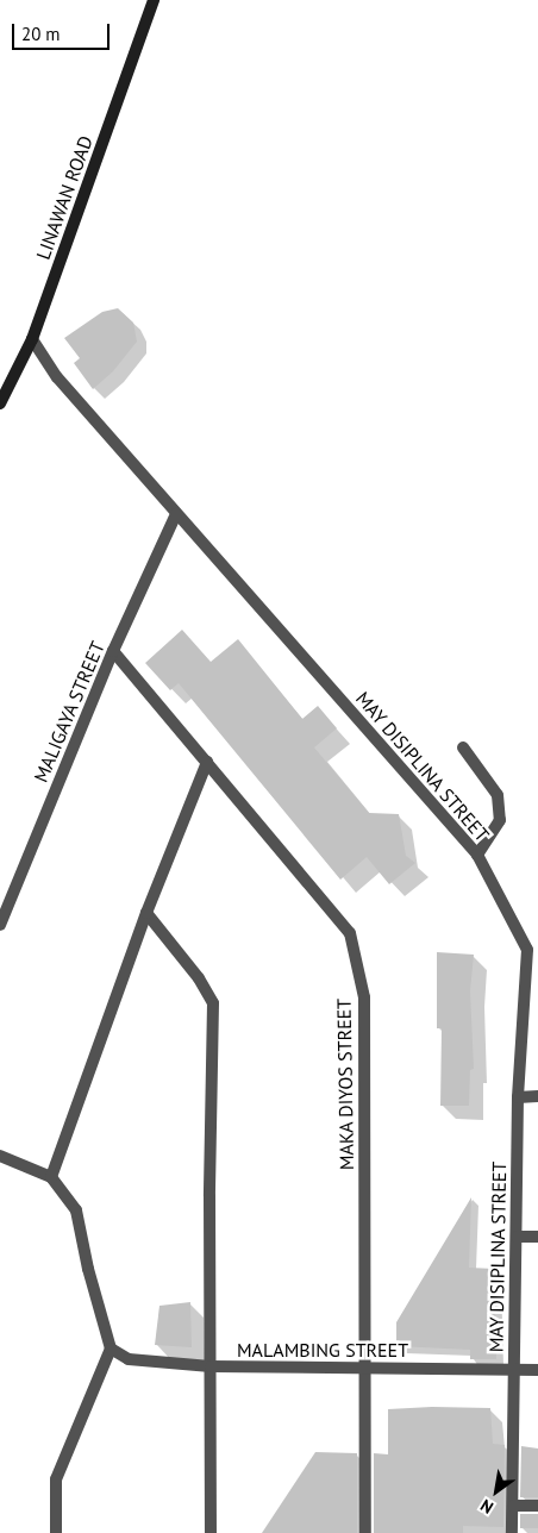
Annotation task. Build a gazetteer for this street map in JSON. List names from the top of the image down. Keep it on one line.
{"streets":{"street":["LINAWAN ROAD","MALIGAYA STREET","MAY DISIPLINA STREET","MAKA DIYOS STREET","MALAMBING STREET"]},"crossings":[["LINAWAN ROAD","MAY DISIPLINA STREET"],["MALIGAYA STREET","MAY DISIPLINA STREET"],["MALIGAYA STREET","MAKA DIYOS STREET"],["MAY DISIPLINA STREET","MALAMBING STREET"],["MAKA DIYOS STREET","MALAMBING STREET"]],"scale_bar":"20 m","north":"bottom left"}
